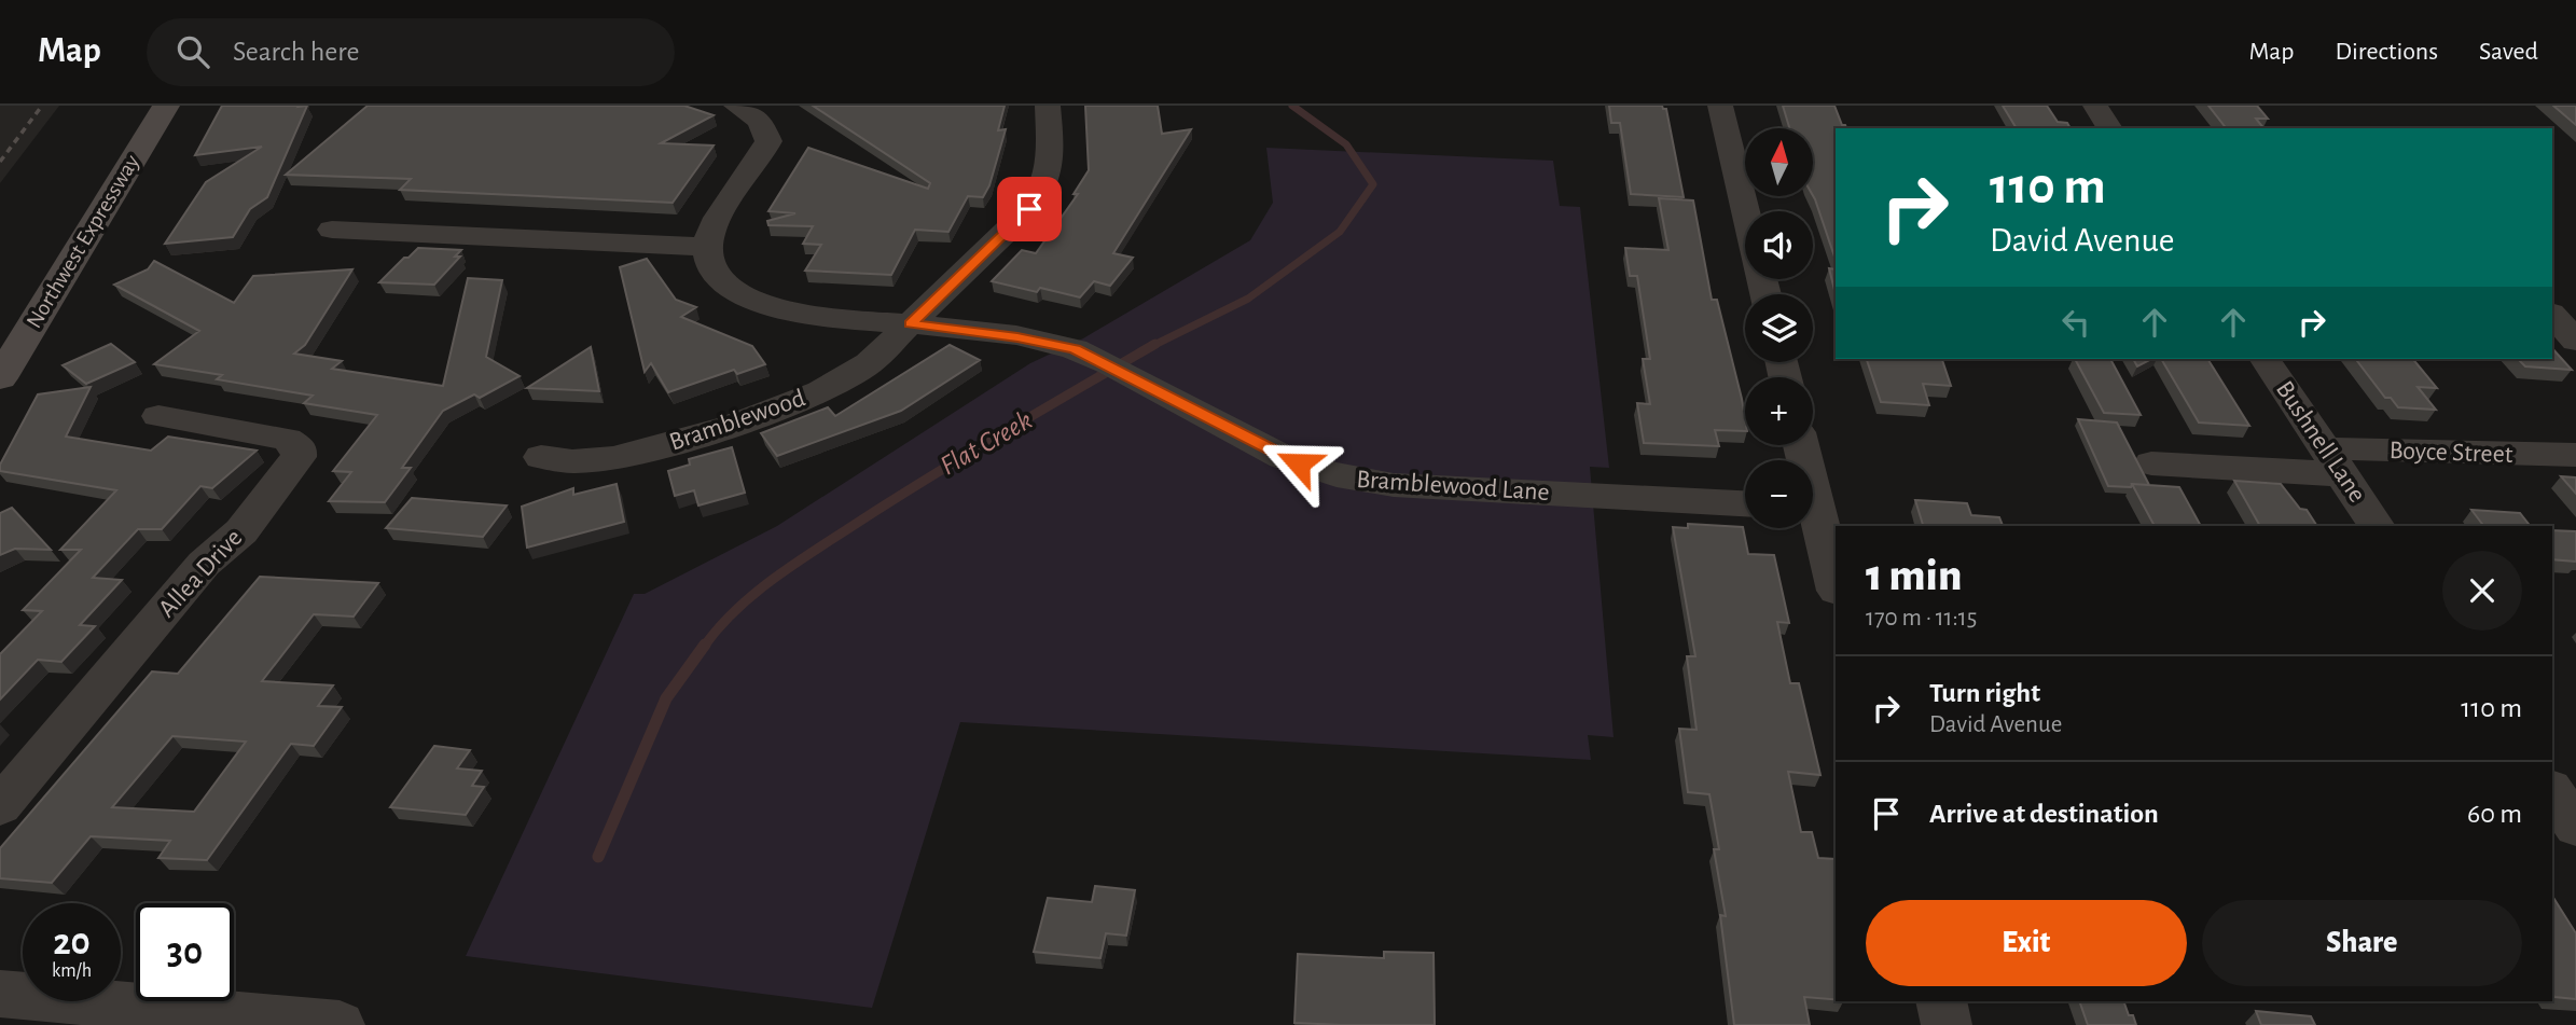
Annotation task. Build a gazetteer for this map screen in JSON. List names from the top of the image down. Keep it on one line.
{"streets":{"main road":["Northwest Expressway"],"street":["Bramblewood","Bushnell Lane","Boyce Street","Bramblewood Lane","Allea Drive"]},"crossings":[["Bramblewood","Bramblewood Lane"],["Bushnell Lane","Boyce Street"]],"water":["Flat Creek"],"north":"top","page":{"header":"Map","search":"Search here","nav":["Map","Directions","Saved"],"map_buttons":["+","−"],"turn":["110 m","David Avenue"],"heading":["1 min","170 m · 11:15"],"list":[{"name":"Turn right","note":"David Avenue","value":"110 m"},{"name":"Arrive at destination","value":"60 m"}],"buttons":["Exit","Share"],"speed":"20 km/h","limit":"30"}}
